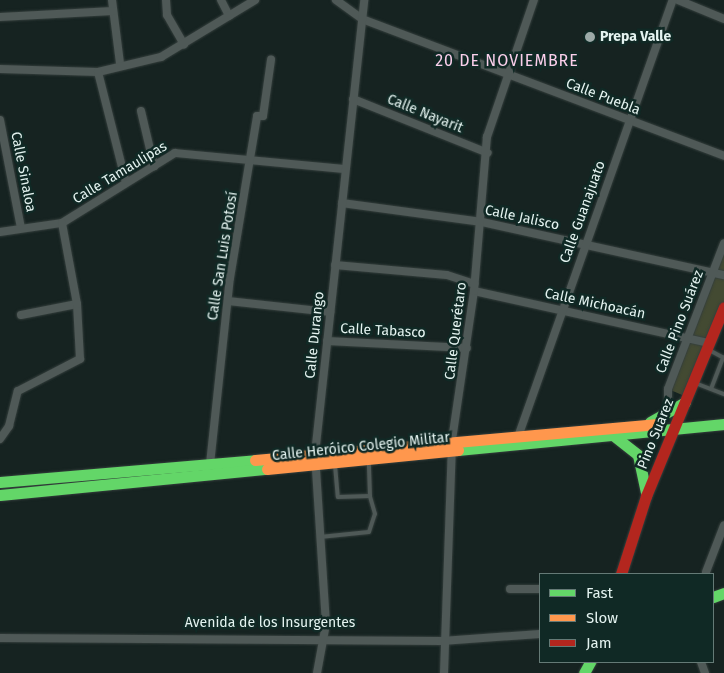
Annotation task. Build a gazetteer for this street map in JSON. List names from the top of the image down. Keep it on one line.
{"streets":{"main road":["Pino Suarez","Calle Heróico Colegio Militar"],"street":["Calle Puebla","Calle Nayarit","Calle Sinaloa","Calle Tamaulipas","Calle Guanajuato","Calle Jalisco","Calle San Luis Potosí","Calle Michoacán","Calle Pino Suárez","Calle Tabasco","Calle Querétaro","Calle Durango","Avenida de los Insurgentes"]},"crossings":[["Calle Puebla","Calle Guanajuato"],["Calle Puebla","Calle Querétaro"],["Calle Puebla","Calle Durango"],["Calle Nayarit","Calle Querétaro"],["Calle Nayarit","Calle Durango"],["Calle Sinaloa","Calle Tamaulipas"],["Calle Tamaulipas","Calle San Luis Potosí"],["Calle Tamaulipas","Calle Durango"],["Calle Guanajuato","Calle Jalisco"],["Calle Guanajuato","Calle Michoacán"],["Calle Guanajuato","Calle Heróico Colegio Militar"],["Calle Jalisco","Calle Pino Suárez"],["Calle Jalisco","Calle Querétaro"],["Calle Jalisco","Calle Durango"],["Calle San Luis Potosí","Calle Tabasco"],["Calle San Luis Potosí","Calle Heróico Colegio Militar"],["Calle Michoacán","Calle Pino Suárez"],["Calle Michoacán","Calle Querétaro"],["Calle Michoacán","Calle Durango"],["Calle Michoacán","Pino Suarez"],["Calle Tabasco","Calle Querétaro"],["Calle Tabasco","Calle Durango"],["Calle Querétaro","Calle Heróico Colegio Militar"],["Calle Querétaro","Avenida de los Insurgentes"],["Calle Durango","Calle Heróico Colegio Militar"],["Calle Durango","Avenida de los Insurgentes"],["Pino Suarez","Calle Heróico Colegio Militar"]],"districts":["20 DE NOVIEMBRE"],"places":["Prepa Valle"],"legend":["Fast","Slow","Jam"]}
